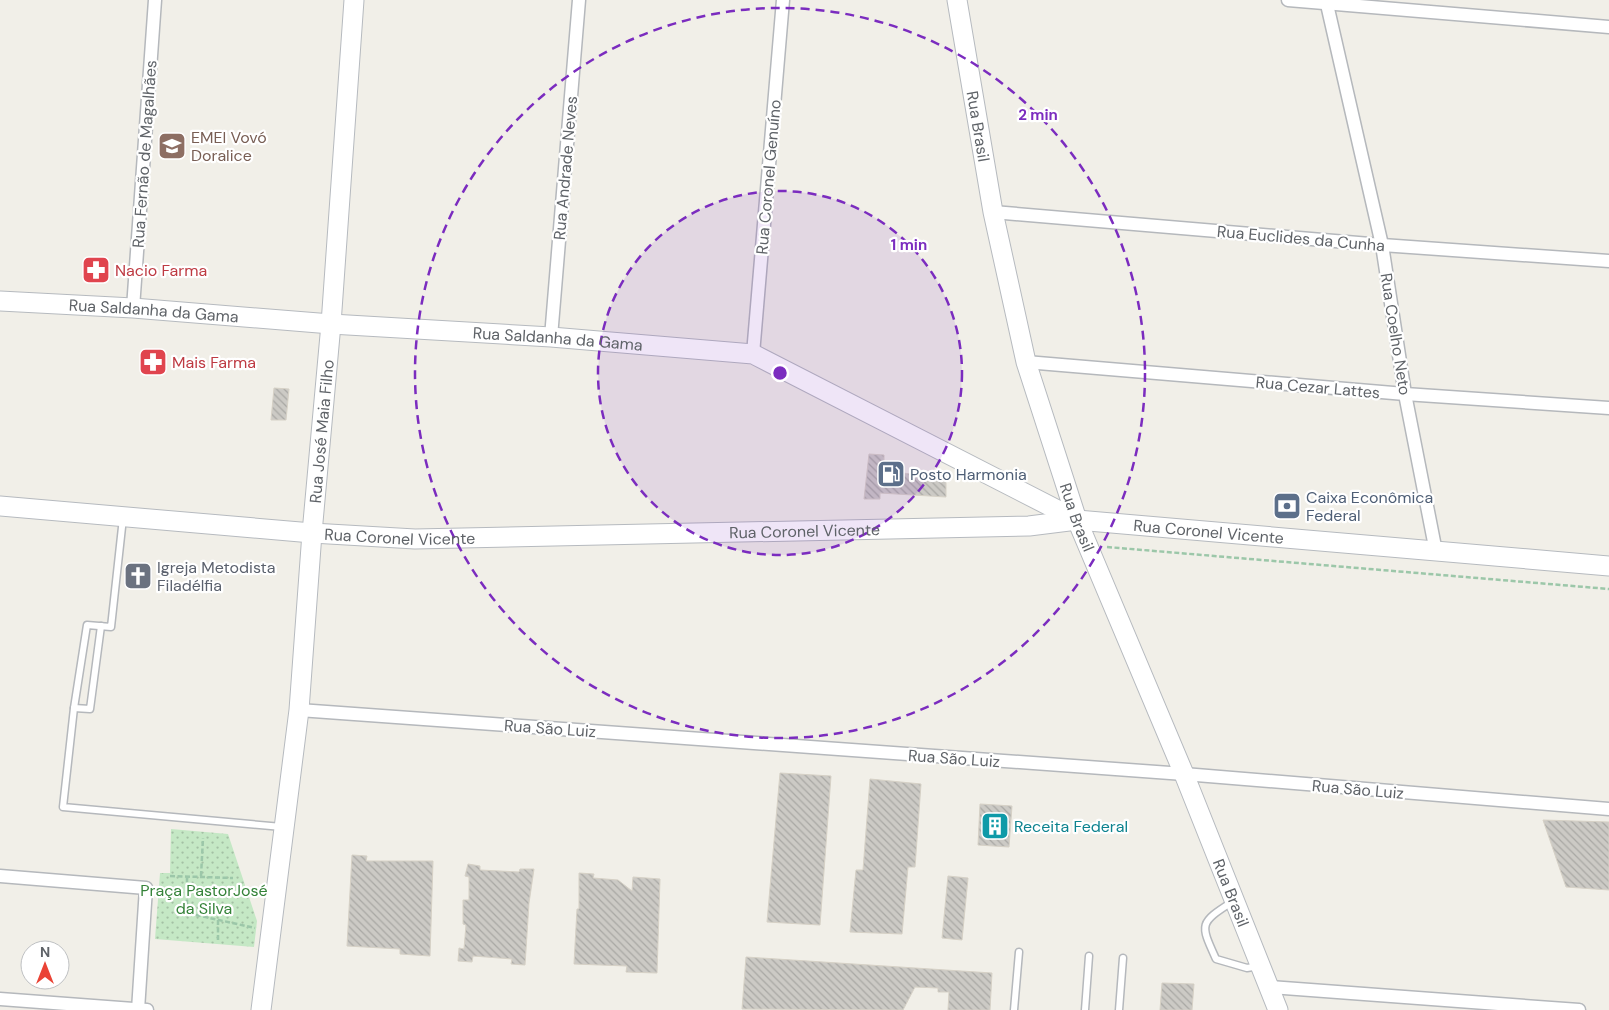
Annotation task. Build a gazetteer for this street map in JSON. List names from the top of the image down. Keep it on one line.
{"streets":{"street":["Rua Brasil","Rua Fernão de Magalhães","Rua Andrade Neves","Rua Coronel Genuíno","Rua Euclides da Cunha","Rua Saldanha da Gama","Rua Coelho Neto","Rua Cezar Lattes","Rua José Maia Filho","Rua Coronel Vicente","Rua São Luiz"]},"crossings":[["Rua Brasil","Rua Euclides da Cunha"],["Rua Brasil","Rua Saldanha da Gama"],["Rua Brasil","Rua Cezar Lattes"],["Rua Brasil","Rua Coronel Vicente"],["Rua Brasil","Rua São Luiz"],["Rua Fernão de Magalhães","Rua Saldanha da Gama"],["Rua Andrade Neves","Rua Saldanha da Gama"],["Rua Coronel Genuíno","Rua Saldanha da Gama"],["Rua Euclides da Cunha","Rua Coelho Neto"],["Rua Saldanha da Gama","Rua José Maia Filho"],["Rua Saldanha da Gama","Rua Coronel Vicente"],["Rua Coelho Neto","Rua Cezar Lattes"],["Rua Coelho Neto","Rua Coronel Vicente"],["Rua José Maia Filho","Rua Coronel Vicente"],["Rua José Maia Filho","Rua São Luiz"]],"parks":["Praça PastorJosé da Silva"],"places":{"school or university":["EMEI Vovó Doralice"],"pharmacy":["Nacio Farma","Mais Farma"],"fuel station":["Posto Harmonia"],"bank":["Caixa Econômica Federal"],"church":["Igreja Metodista Filadélfia"],"building":["Receita Federal"]},"north":"top","rings":["2 min","1 min"]}
